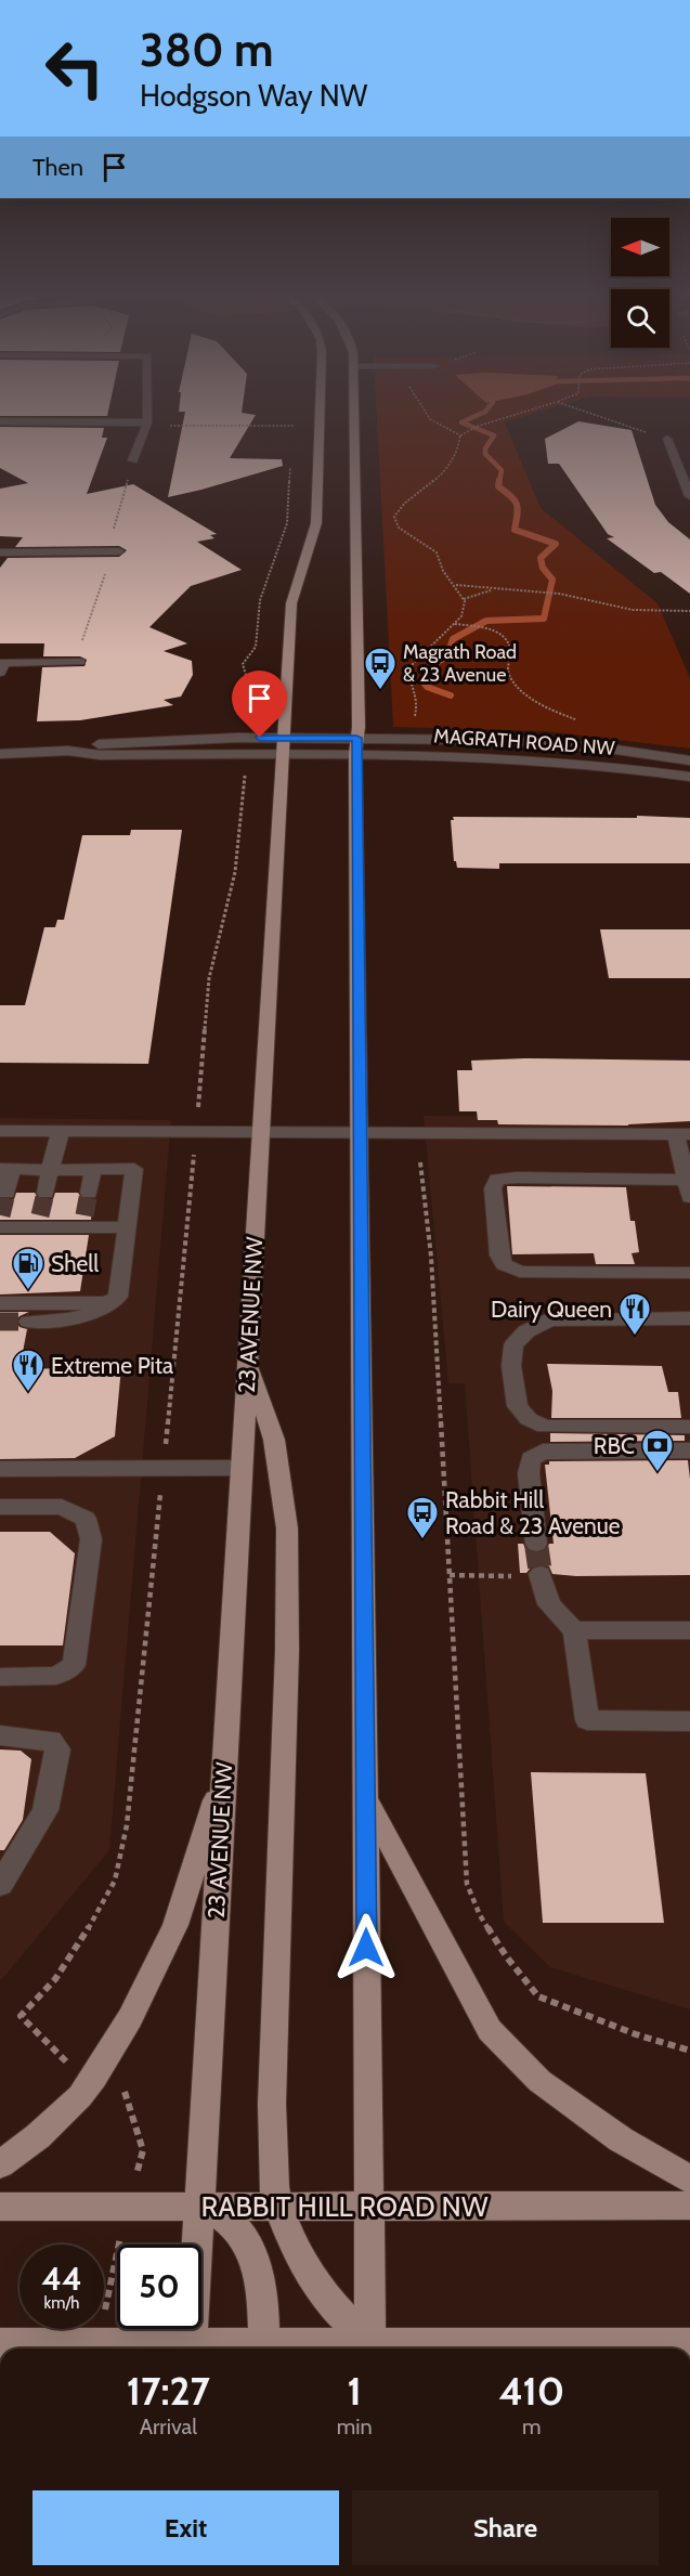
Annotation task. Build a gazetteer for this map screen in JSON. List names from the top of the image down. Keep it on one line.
{"streets":{"main road":["23 AVENUE NW","RABBIT HILL ROAD NW"],"street":["MAGRATH ROAD NW"]},"crossings":[["23 AVENUE NW","RABBIT HILL ROAD NW"]],"places":{"bus stop":["Magrath Road & 23 Avenue","Rabbit Hill Road & 23 Avenue"],"fuel station":["Shell"],"restaurant":["Dairy Queen","Extreme Pita"],"bank":["RBC"]},"north":"left","page":{"turn":["380 m","Hodgson Way NW"],"then":"Then","speed":"44 km/h","limit":"50","eta":["17:27","Arrival","1","min","410","m"],"buttons":["Exit","Share"]}}
